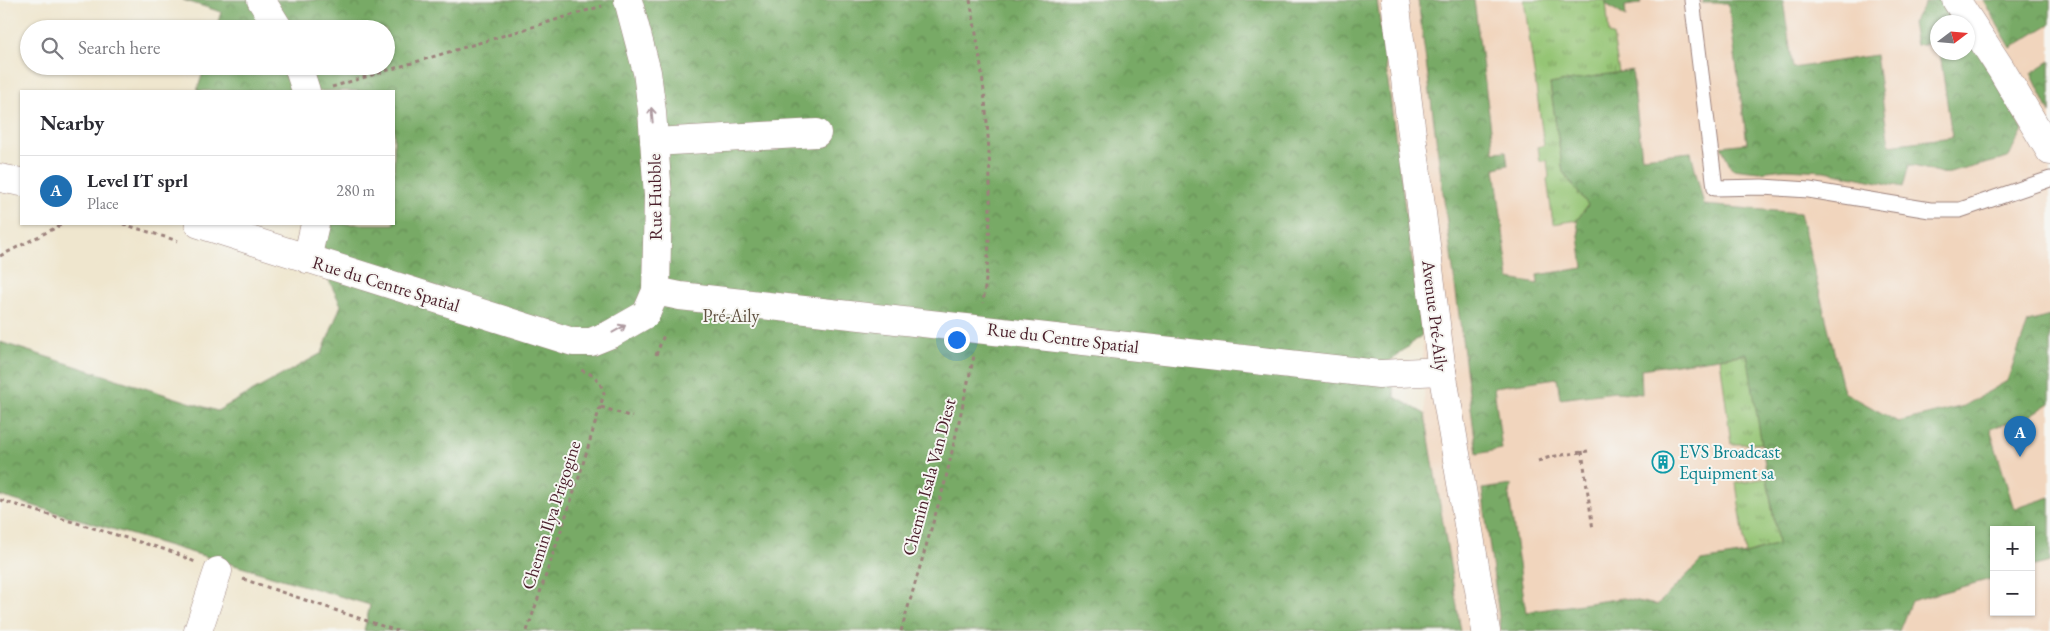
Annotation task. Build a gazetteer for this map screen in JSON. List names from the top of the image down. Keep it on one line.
{"streets":{"street":["Rue Hubble","Rue du Centre Spatial","Avenue Pré-Aily"],"path":["Chemin Isala Van Diest","Chemin Ilya Prigogine"]},"crossings":[["Rue Hubble","Rue du Centre Spatial"],["Rue du Centre Spatial","Avenue Pré-Aily"],["Rue du Centre Spatial","Chemin Isala Van Diest"]],"parks":["Pré-Aily"],"places":{"building":["EVS Broadcast Equipment sa"]},"north":"right","page":{"search":"Search here","heading":"Nearby","list":[{"mark":"A","name":"Level IT sprl","note":"Place","value":"280 m"}],"pins":"A","map_buttons":["+","−"]}}
